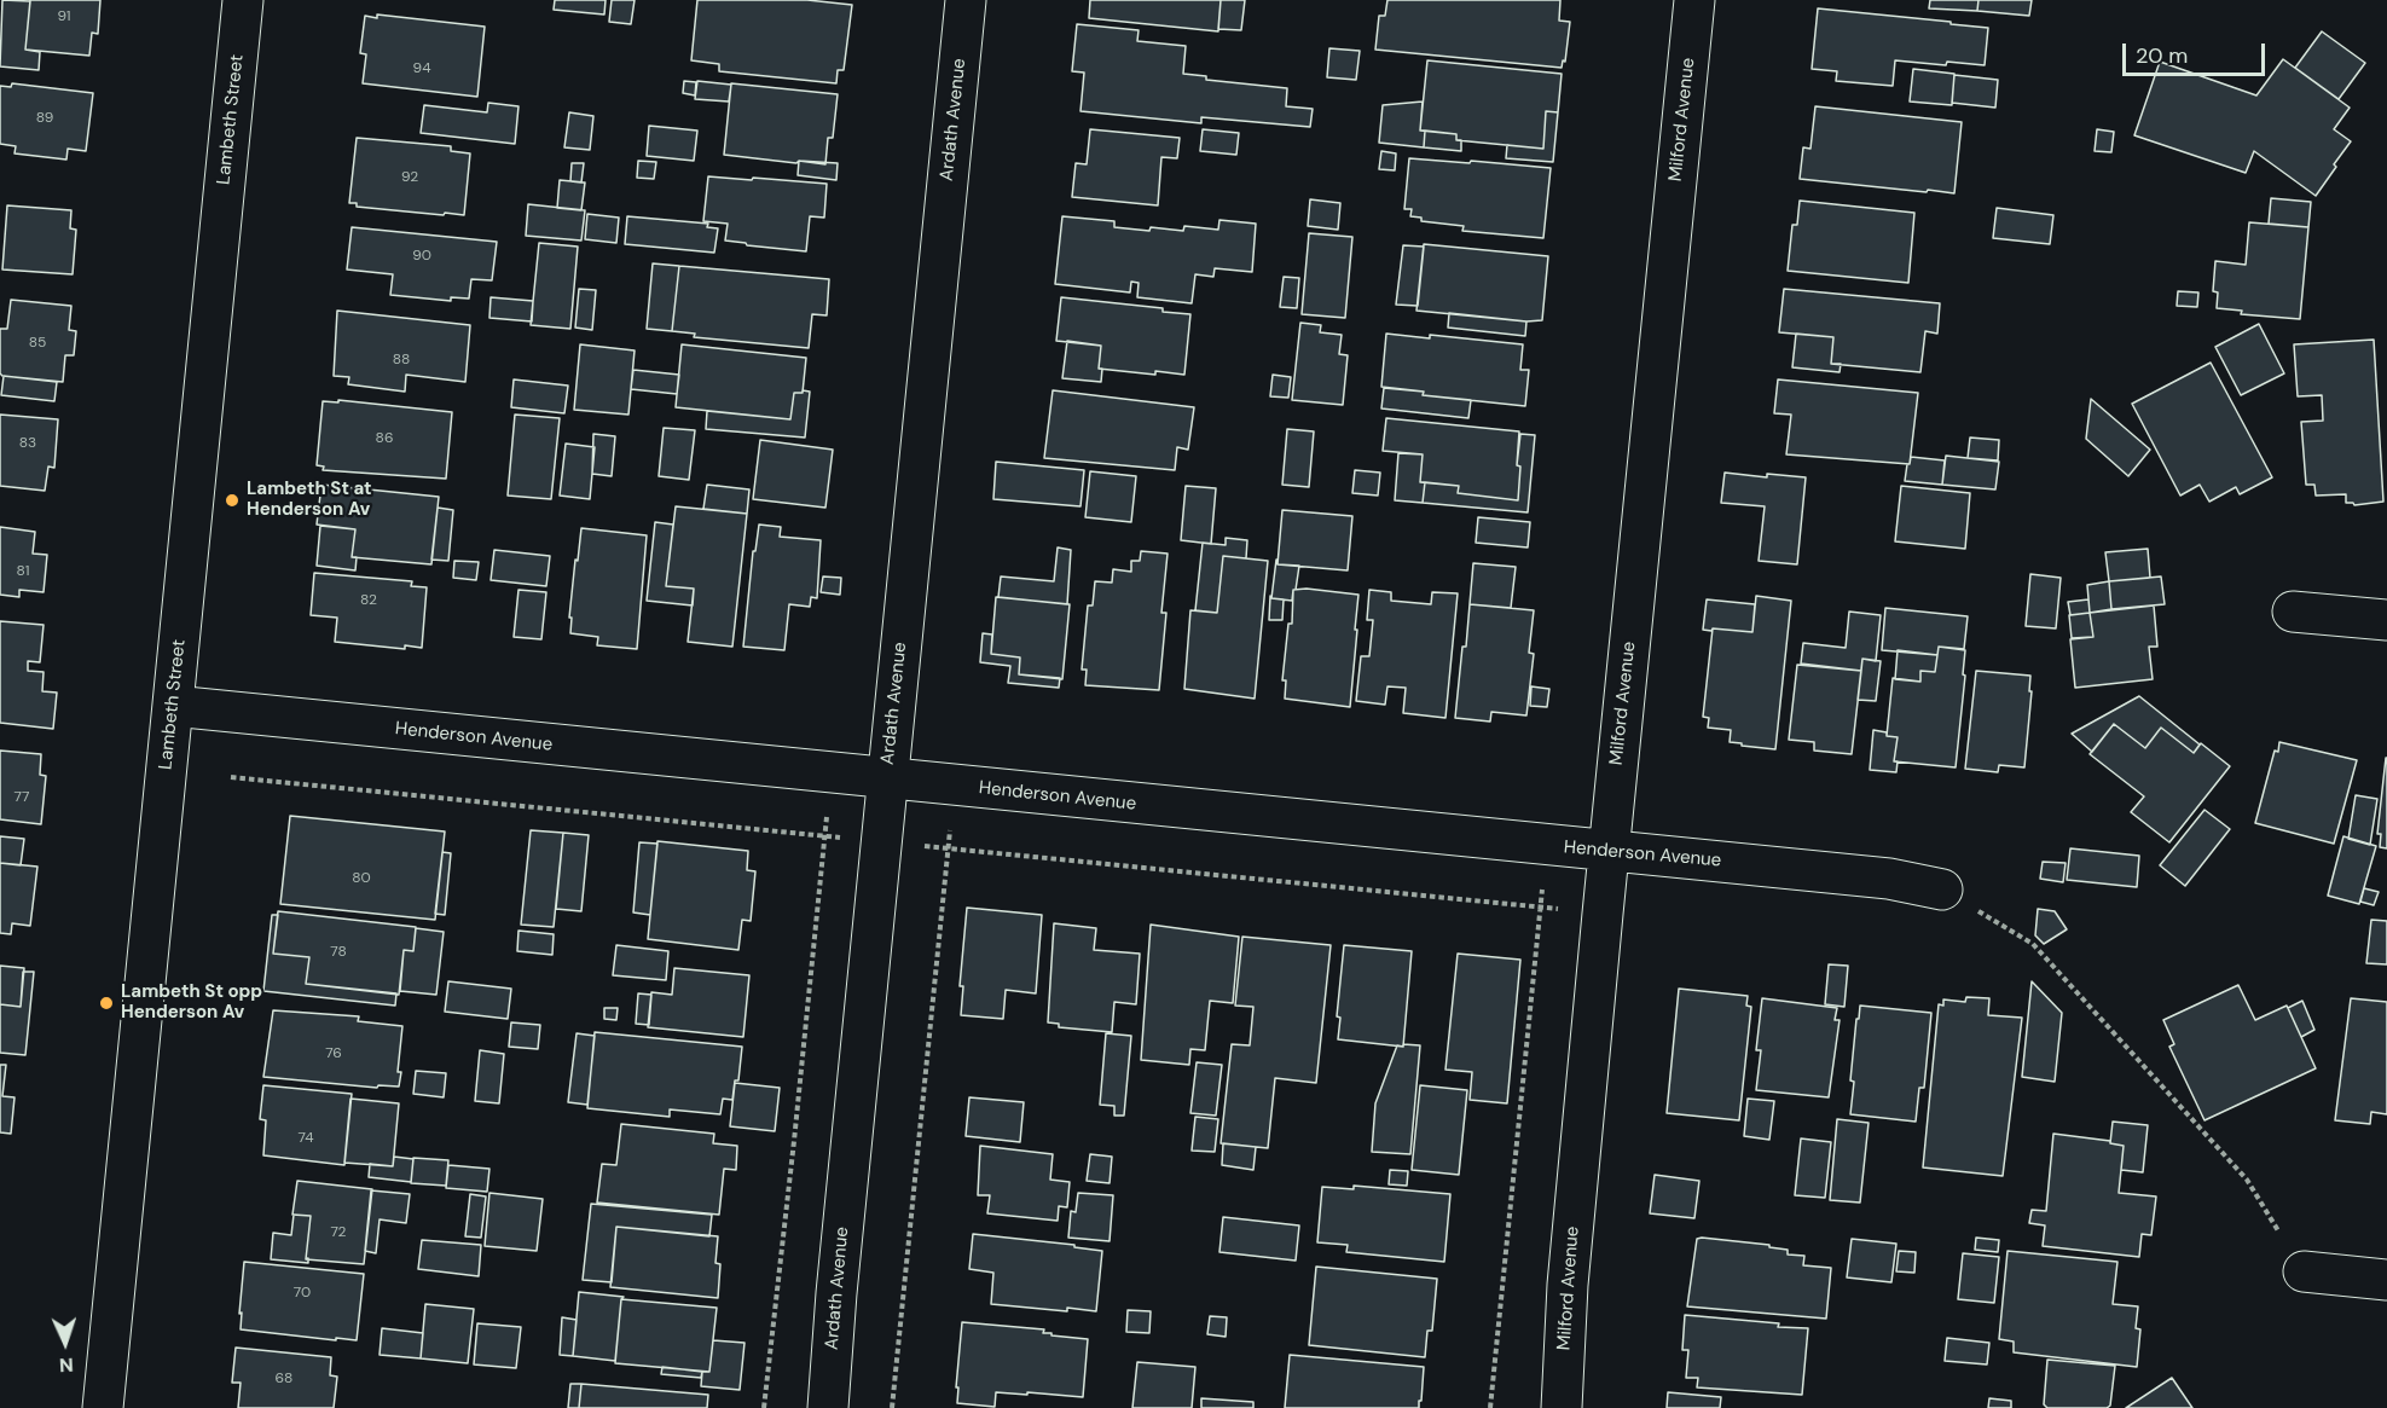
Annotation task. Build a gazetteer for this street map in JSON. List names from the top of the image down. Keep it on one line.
{"streets":{"street":["Lambeth Street","Ardath Avenue","Milford Avenue","Henderson Avenue"]},"crossings":[["Lambeth Street","Henderson Avenue"],["Ardath Avenue","Henderson Avenue"],["Milford Avenue","Henderson Avenue"]],"places":["Lambeth St at Henderson Av","Lambeth St opp Henderson Av"],"house_numbers":["91","94","89","92","90","85","88","86","83","81","82","77","80","78","76","74","72","70","68"],"scale_bar":"20 m","north":"bottom"}
